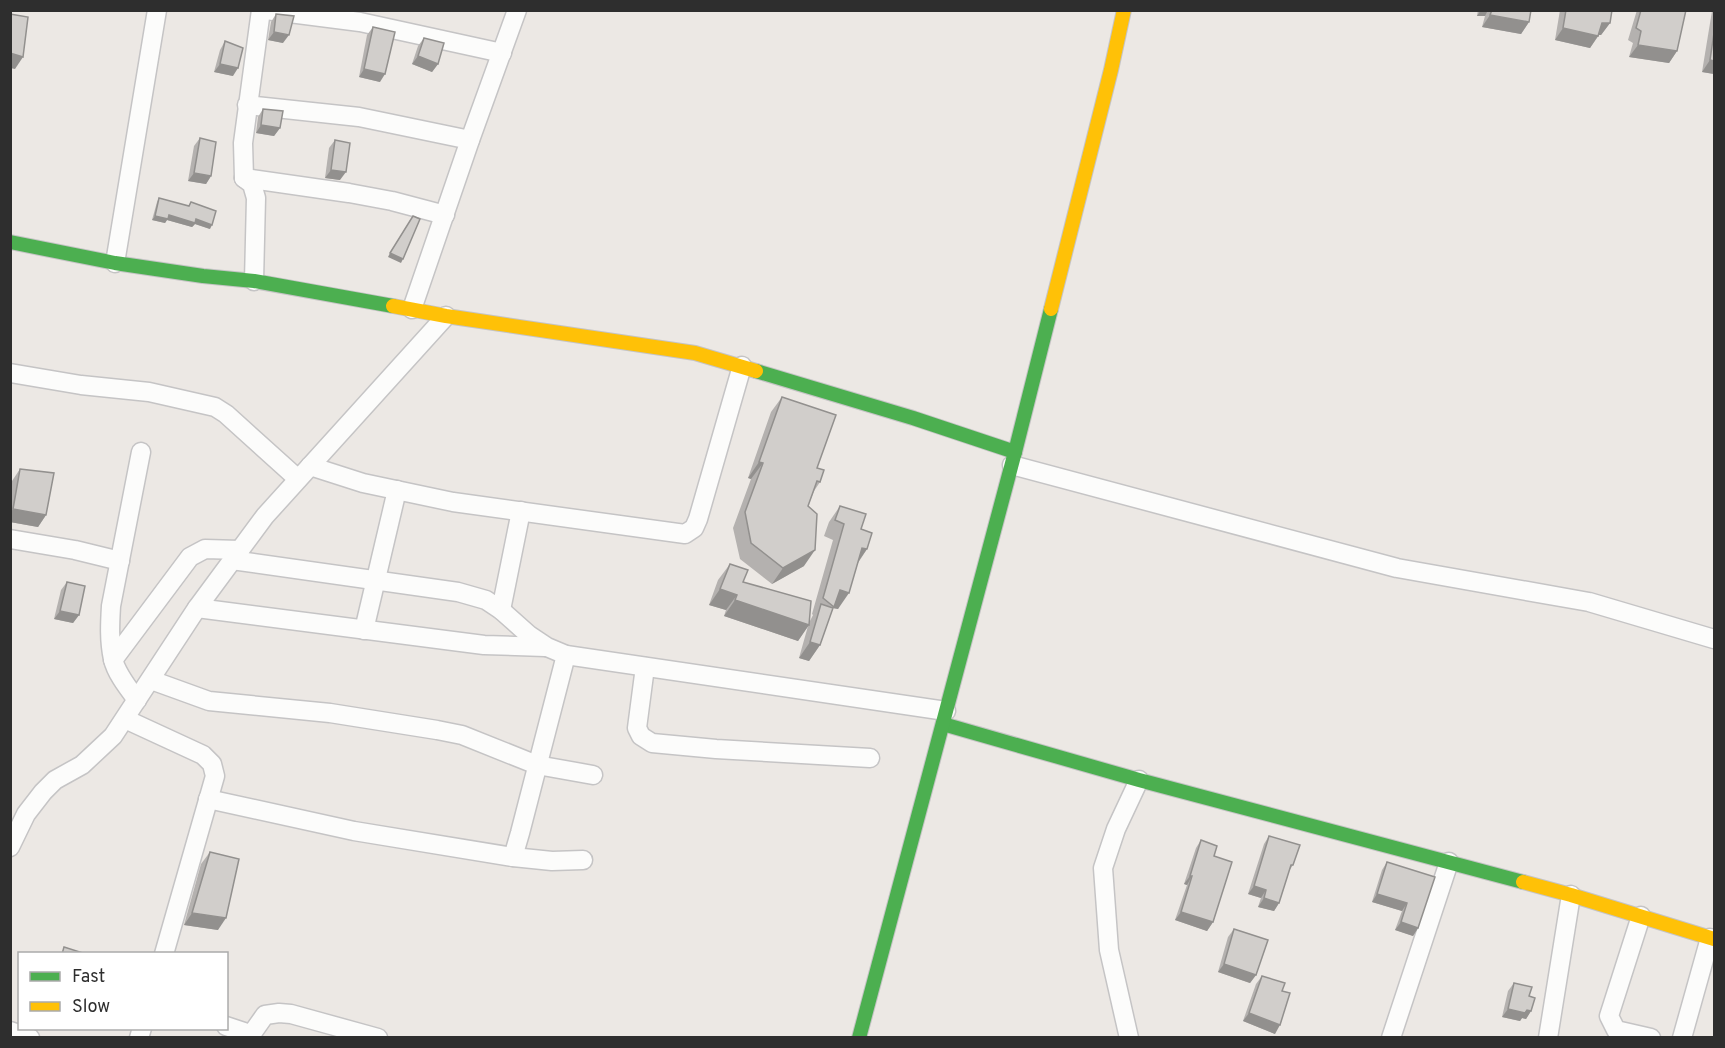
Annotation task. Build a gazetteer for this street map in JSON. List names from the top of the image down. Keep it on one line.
{"legend":["Fast","Slow"]}
